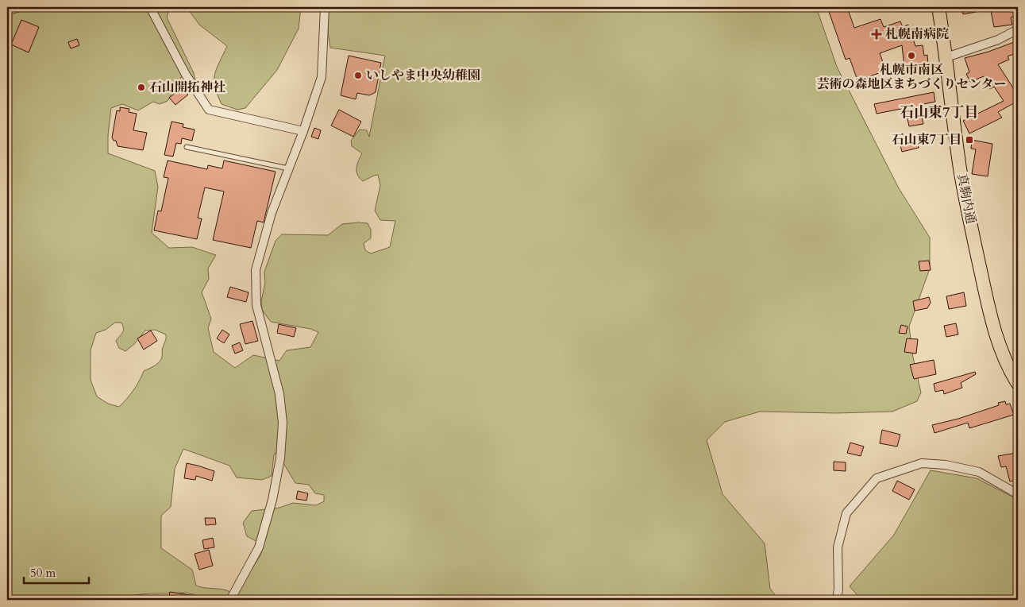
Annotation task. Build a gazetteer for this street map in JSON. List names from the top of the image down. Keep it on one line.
{"streets":{"highway":["真駒内通"]},"districts":["石山東7丁目"],"places":{"health":["札幌南病院"],"other":["札幌市南区 芸術の森地区まちづくりセンター","いしやま中央幼稚園","石山開拓神社"],"transit":["石山東7丁目"]},"scale_bar":"50 m"}
